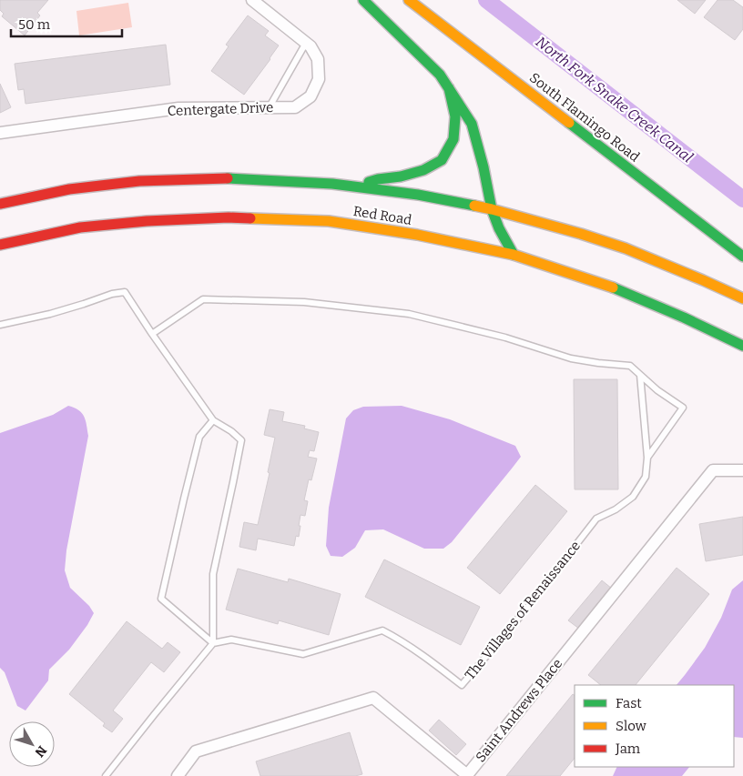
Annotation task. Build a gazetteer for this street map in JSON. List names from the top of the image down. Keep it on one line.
{"streets":{"main road":["South Flamingo Road","Red Road"],"street":["Centergate Drive","Saint Andrews Place"],"lane":["The Villages of Renaissance"]},"water":["North Fork Snake Creek Canal"],"legend":["Fast","Slow","Jam"],"scale_bar":"50 m","north":"bottom right"}
